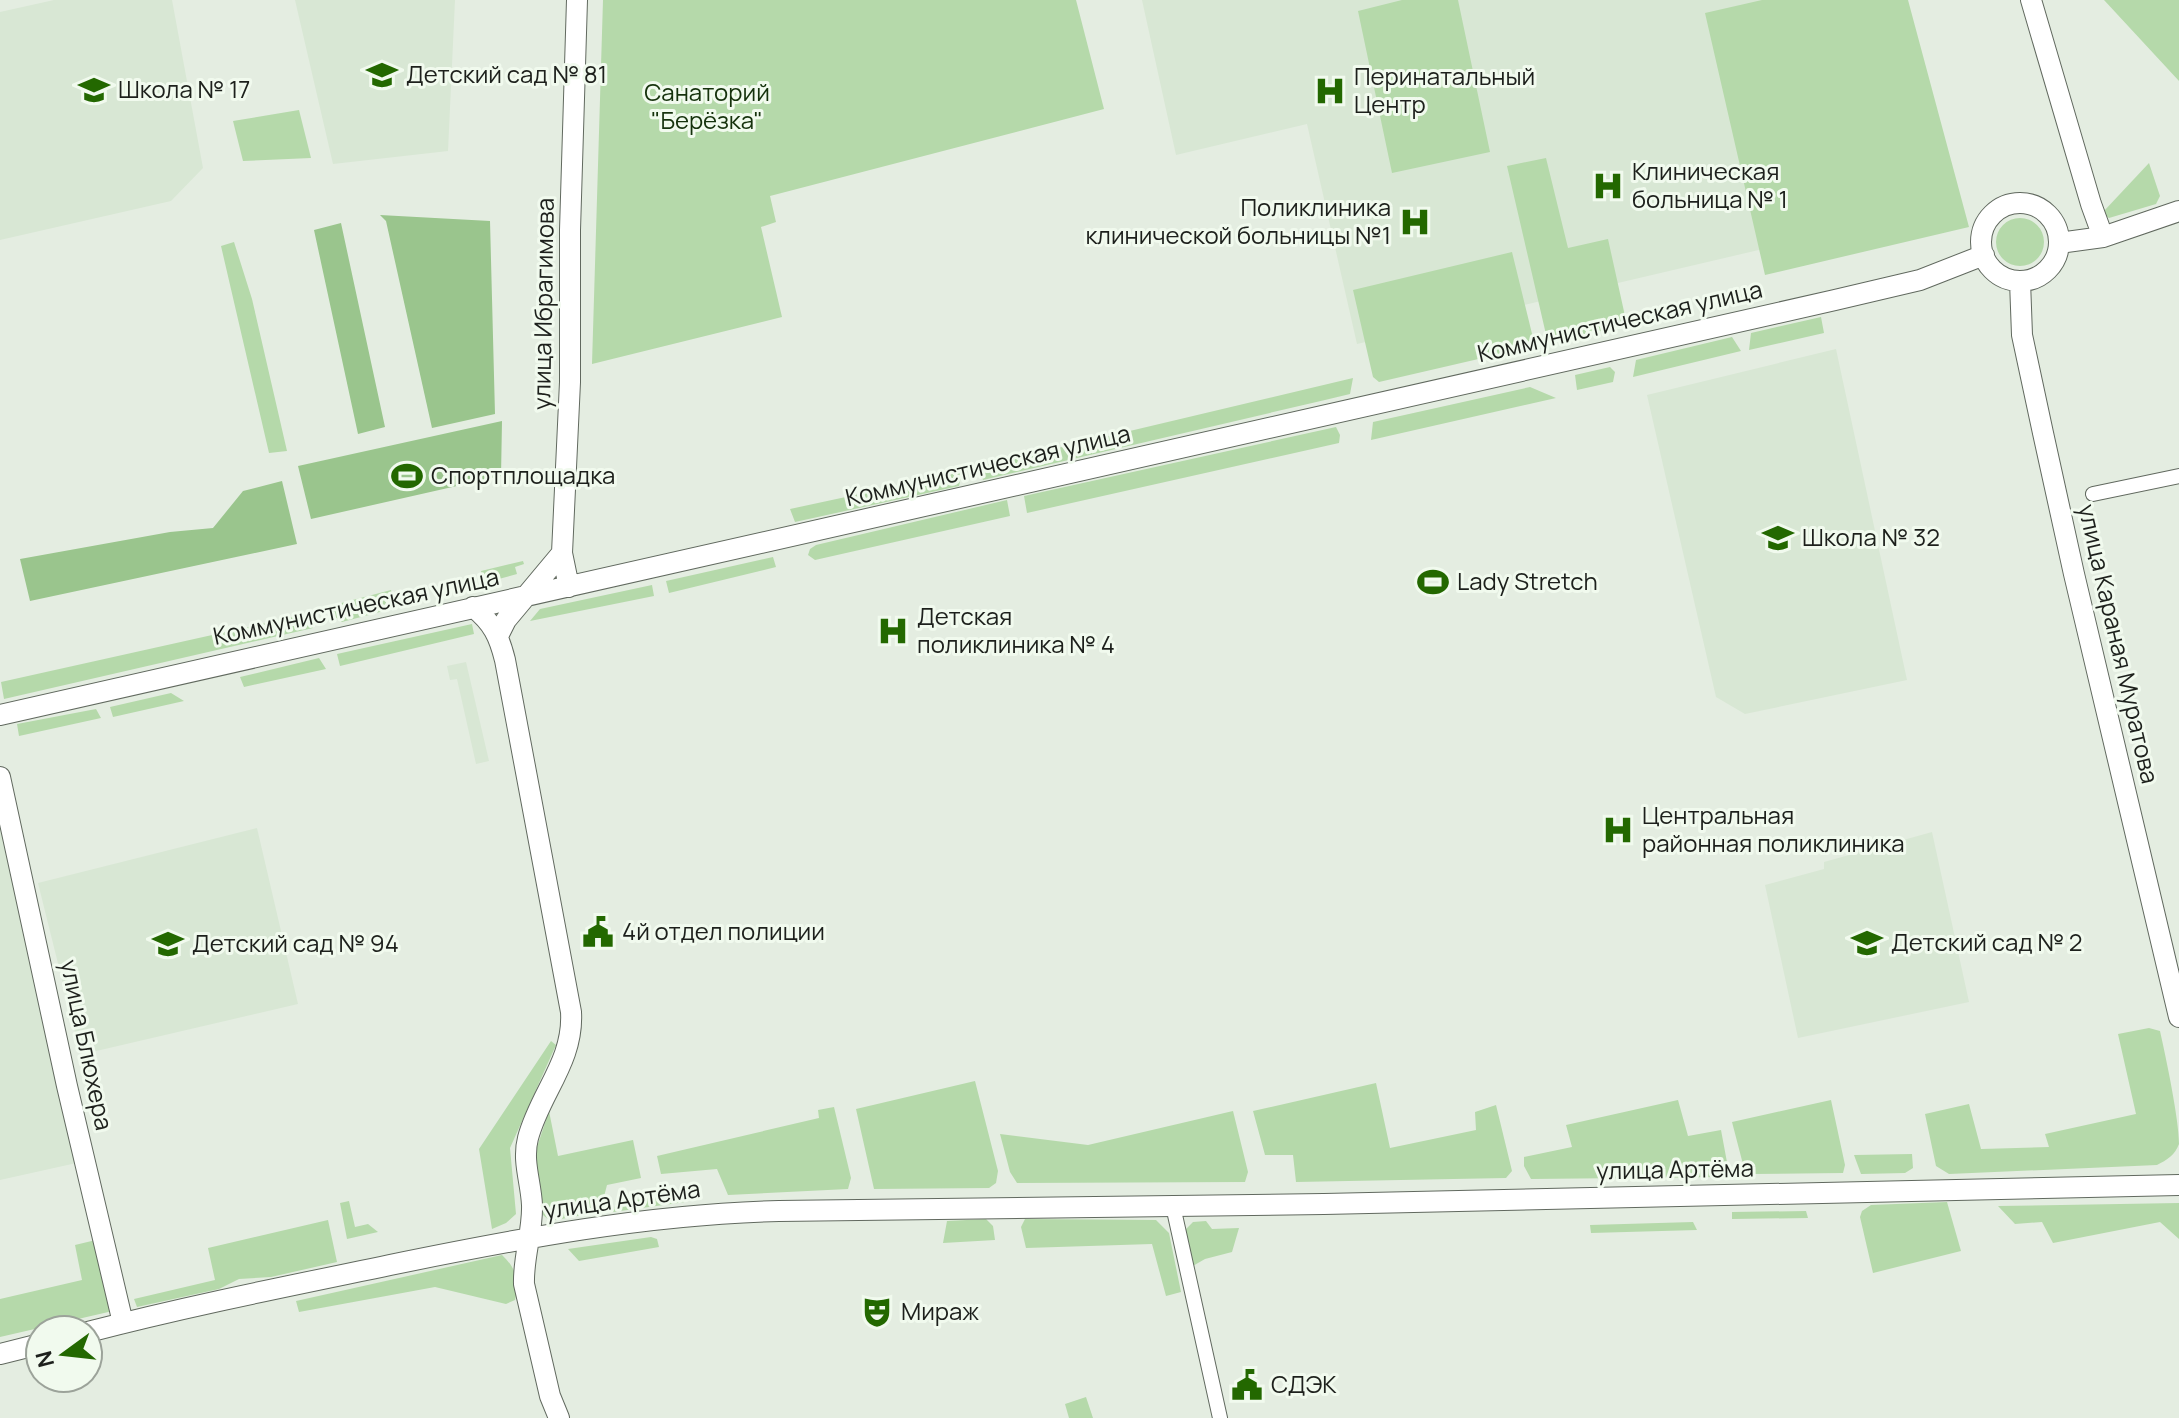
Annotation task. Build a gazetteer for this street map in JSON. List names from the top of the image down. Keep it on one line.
{"streets":{"main road":["улица Ибрагимова","Коммунистическая улица","улица Караная Муратова","улица Блюхера","улица Артёма"]},"crossings":[["улица Ибрагимова","Коммунистическая улица"],["Коммунистическая улица","улица Караная Муратова"],["улица Блюхера","улица Артёма"]],"parks":["Санаторий \"Берёзка\""],"places":{"school or university":["Детский сад № 81","Школа № 17","Школа № 32","Детский сад № 2","Детский сад № 94"],"hospital":["Перинатальный Центр","Клиническая больница № 1","Поликлиника клинической больницы №1","Детская поликлиника № 4","Центральная районная поликлиника"],"sports":["Спортплощадка","Lady Stretch"],"public building":["4й отдел полиции","СДЭК"],"theatre":["Мираж"]},"north":"left"}
